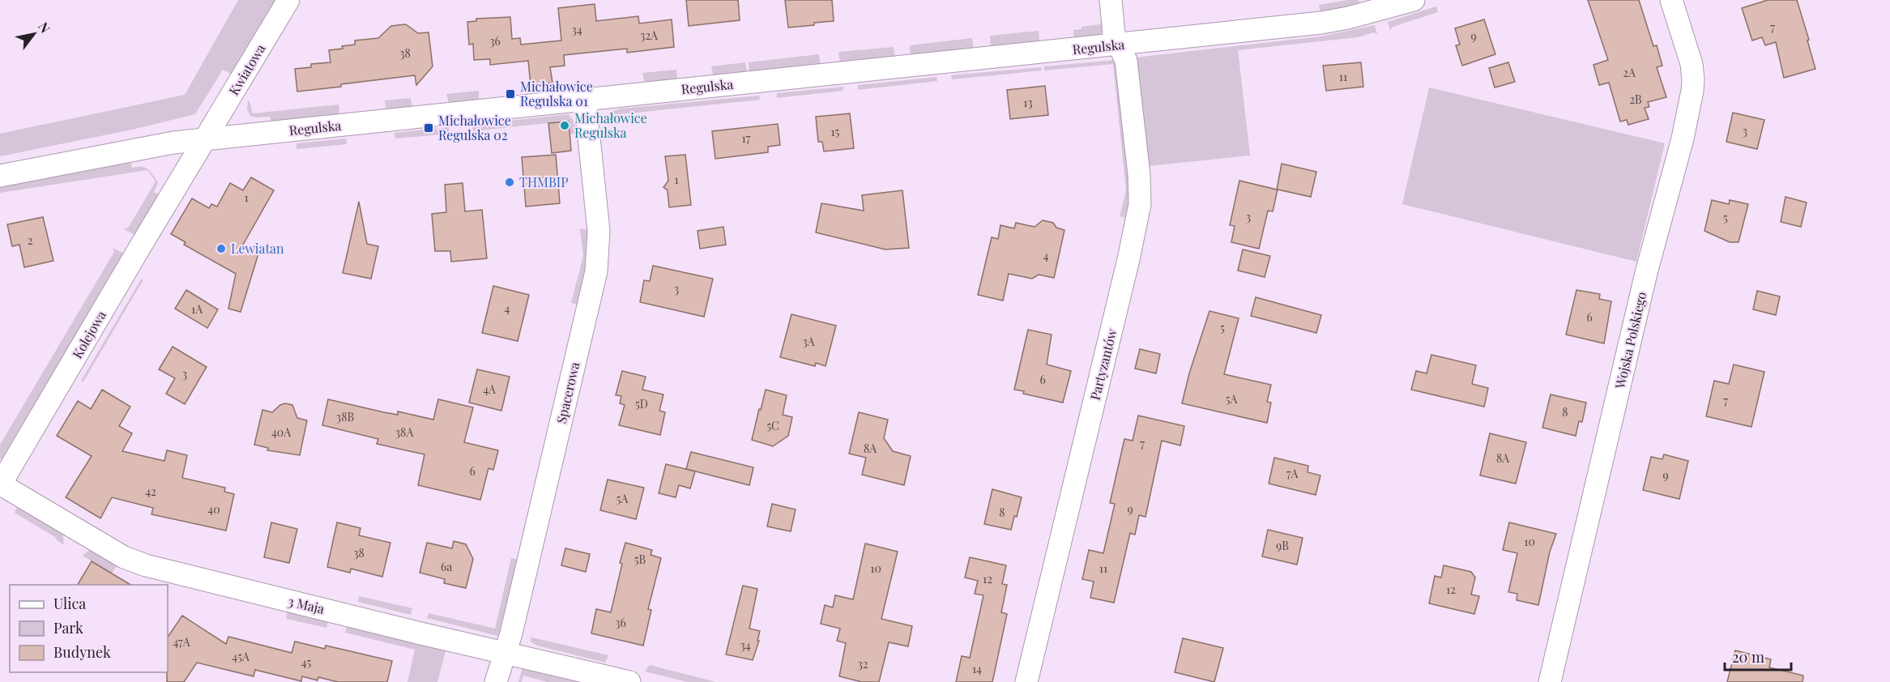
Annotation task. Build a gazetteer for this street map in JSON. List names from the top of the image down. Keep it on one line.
{"streets":{"street":["Regulska","Kwiatowa","Kolejowa","Wojska Polskiego","Partyzantów","Spacerowa","3 Maja"]},"crossings":[["Regulska","Kwiatowa"],["Regulska","Kolejowa"],["Regulska","Partyzantów"],["Regulska","Spacerowa"],["Kwiatowa","Kolejowa"],["Kolejowa","3 Maja"],["Spacerowa","3 Maja"]],"places":{"transit":["Michałowice Regulska 01","Michałowice Regulska 02"],"other":["Michałowice Regulska","THMBIP","Lewiatan"]},"house_numbers":["7","34","32A","9","36","38","2A","11","2B","13","3","15","17","1","1","3","5","2","4","3","4","1A","6","5","3A","3","6","4A","5A","7","5D","8","38B","5C","40A","38A","7","8A","8A","6","7A","9","42","5A","40","9","8","10","9B","38","5B","6a","10","11","12","12","36","47A","34","45A","45","32","14"],"legend":["Ulica","Park","Budynek"],"scale_bar":"20 m","north":"top right"}
